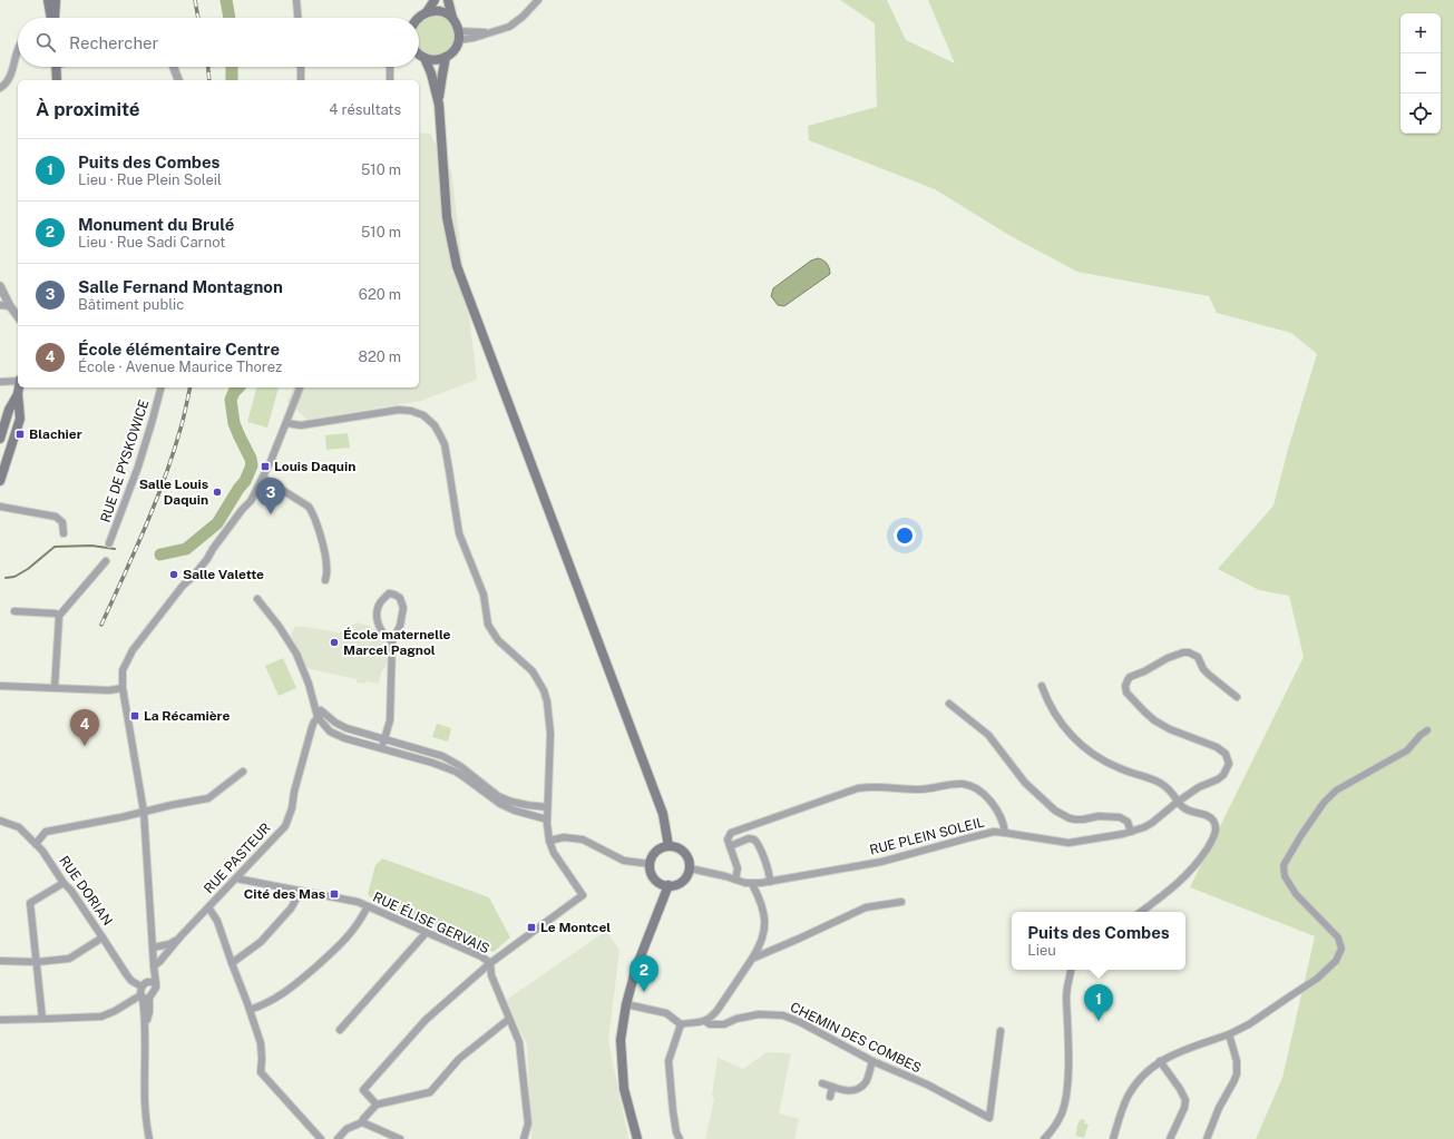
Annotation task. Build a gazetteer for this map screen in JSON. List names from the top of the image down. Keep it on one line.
{"streets":{"street":["RUE DE PYSKOWICE","RUE PLEIN SOLEIL","RUE PASTEUR","RUE DORIAN","RUE ÉLISE GERVAIS","CHEMIN DES COMBES"]},"crossings":[["RUE PASTEUR","RUE ÉLISE GERVAIS"]],"places":{"transit":["Blachier","Louis Daquin","La Récamière","Cité des Mas","Le Montcel"],"other":["Salle Louis Daquin","Salle Valette","École maternelle Marcel Pagnol"]},"page":{"map_buttons":["+","−"],"search":"Rechercher","heading":["À proximité","4 résultats"],"list":[{"mark":"1","name":"Puits des Combes","note":"Lieu · Rue Plein Soleil","value":"510 m"},{"mark":"2","name":"Monument du Brulé","note":"Lieu · Rue Sadi Carnot","value":"510 m"},{"mark":"3","name":"Salle Fernand Montagnon","note":"Bâtiment public","value":"620 m"},{"mark":"4","name":"École élémentaire Centre","note":"École · Avenue Maurice Thorez","value":"820 m"}],"pins":["3","4","2","1"],"popup":["Puits des Combes","Lieu"]}}
